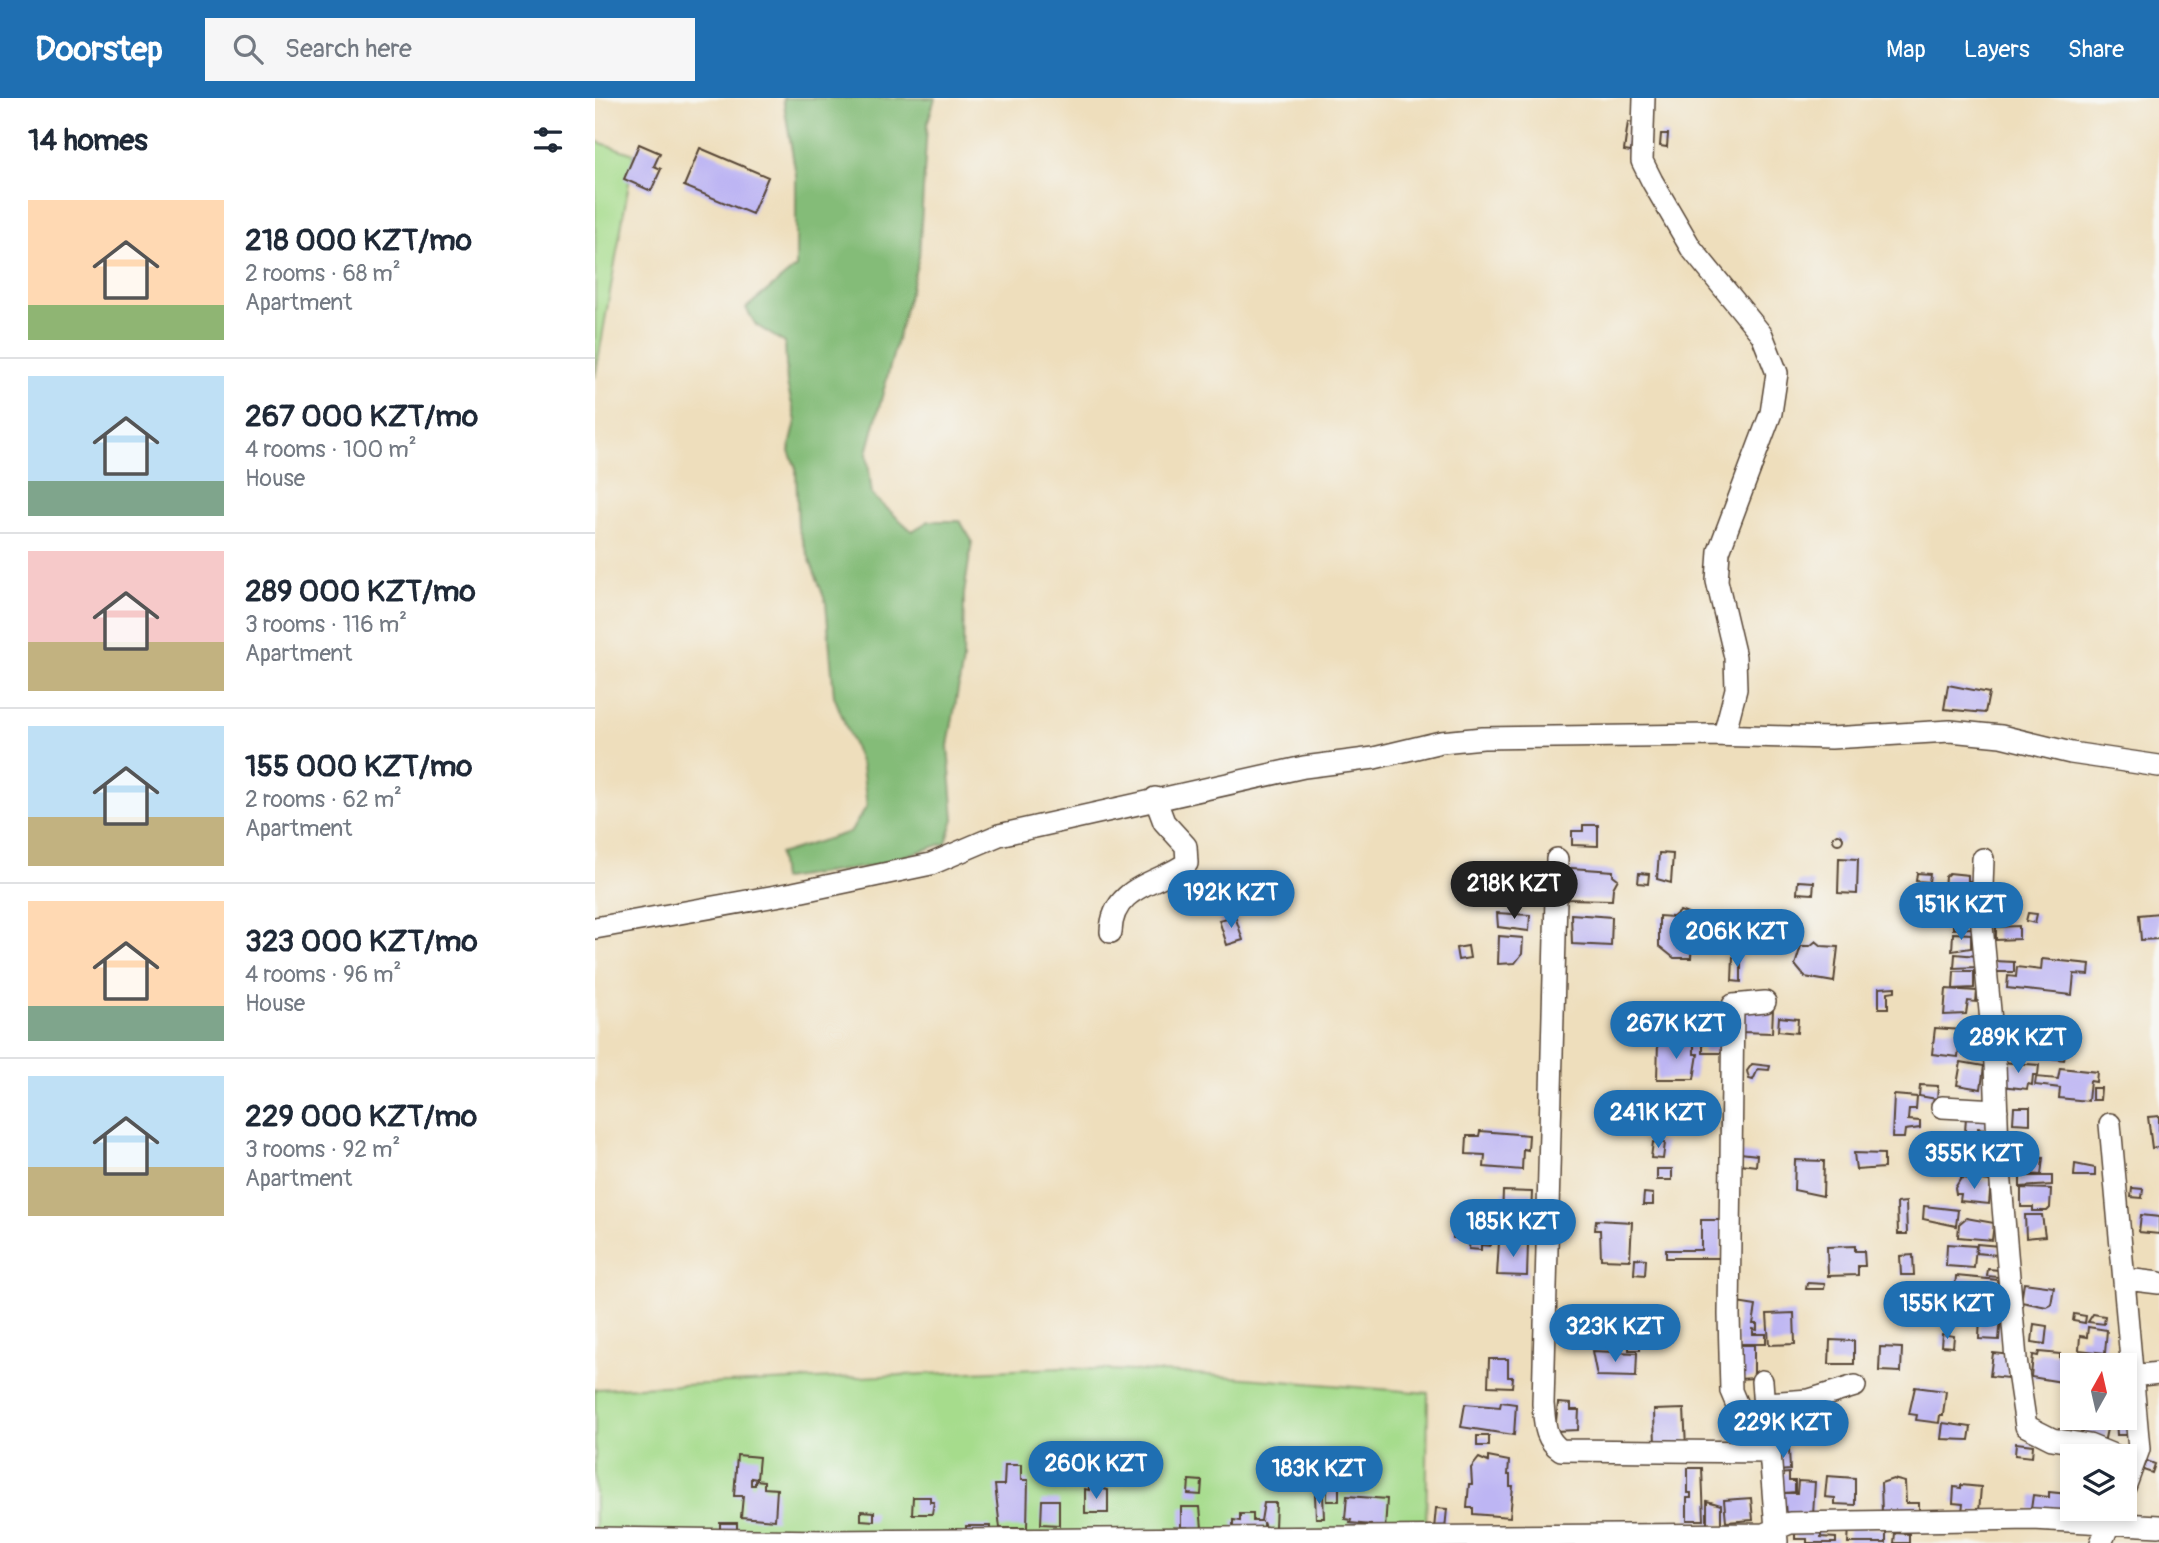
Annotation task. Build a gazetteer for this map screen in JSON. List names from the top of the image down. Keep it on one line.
{"north":"top","page":{"header":"Doorstep","search":"Search here","nav":["Map","Layers","Share"],"heading":"14 homes","list":[{"name":"218 000 KZT/mo","note":"2 rooms · 68 m² · Apartment"},{"name":"267 000 KZT/mo","note":"4 rooms · 100 m² · House"},{"name":"289 000 KZT/mo","note":"3 rooms · 116 m² · Apartment"},{"name":"155 000 KZT/mo","note":"2 rooms · 62 m² · Apartment"},{"name":"323 000 KZT/mo","note":"4 rooms · 96 m² · House"},{"name":"229 000 KZT/mo","note":"3 rooms · 92 m² · Apartment"}],"price":["218K KZT","192K KZT","151K KZT","206K KZT","267K KZT","289K KZT","241K KZT","355K KZT","185K KZT","155K KZT","323K KZT","229K KZT","260K KZT","183K KZT"]}}
